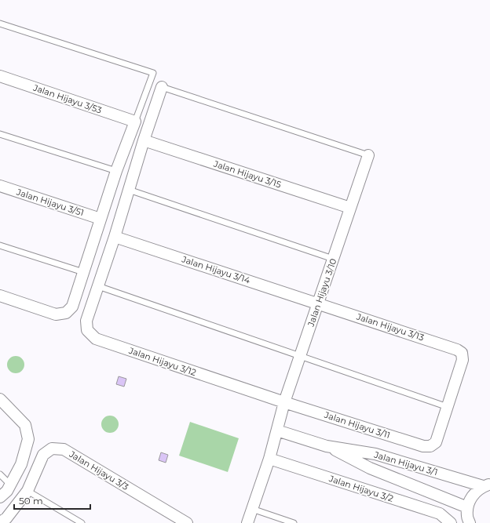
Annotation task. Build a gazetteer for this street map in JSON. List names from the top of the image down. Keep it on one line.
{"streets":{"street":["Jalan Hijayu 3/53","Jalan Hijayu 3/15","Jalan Hijayu 3/51","Jalan Hijayu 3/14","Jalan Hijayu 3/10","Jalan Hijayu 3/13","Jalan Hijayu 3/12","Jalan Hijayu 3/11","Jalan Hijayu 3/1","Jalan Hijayu 3/3","Jalan Hijayu 3/2"]},"crossings":[["Jalan Hijayu 3/15","Jalan Hijayu 3/10"],["Jalan Hijayu 3/15","Jalan Hijayu 3/12"],["Jalan Hijayu 3/14","Jalan Hijayu 3/10"],["Jalan Hijayu 3/14","Jalan Hijayu 3/13"],["Jalan Hijayu 3/14","Jalan Hijayu 3/12"],["Jalan Hijayu 3/10","Jalan Hijayu 3/13"],["Jalan Hijayu 3/10","Jalan Hijayu 3/12"],["Jalan Hijayu 3/10","Jalan Hijayu 3/11"],["Jalan Hijayu 3/10","Jalan Hijayu 3/1"],["Jalan Hijayu 3/10","Jalan Hijayu 3/2"],["Jalan Hijayu 3/13","Jalan Hijayu 3/11"],["Jalan Hijayu 3/12","Jalan Hijayu 3/11"]],"scale_bar":"50 m"}
